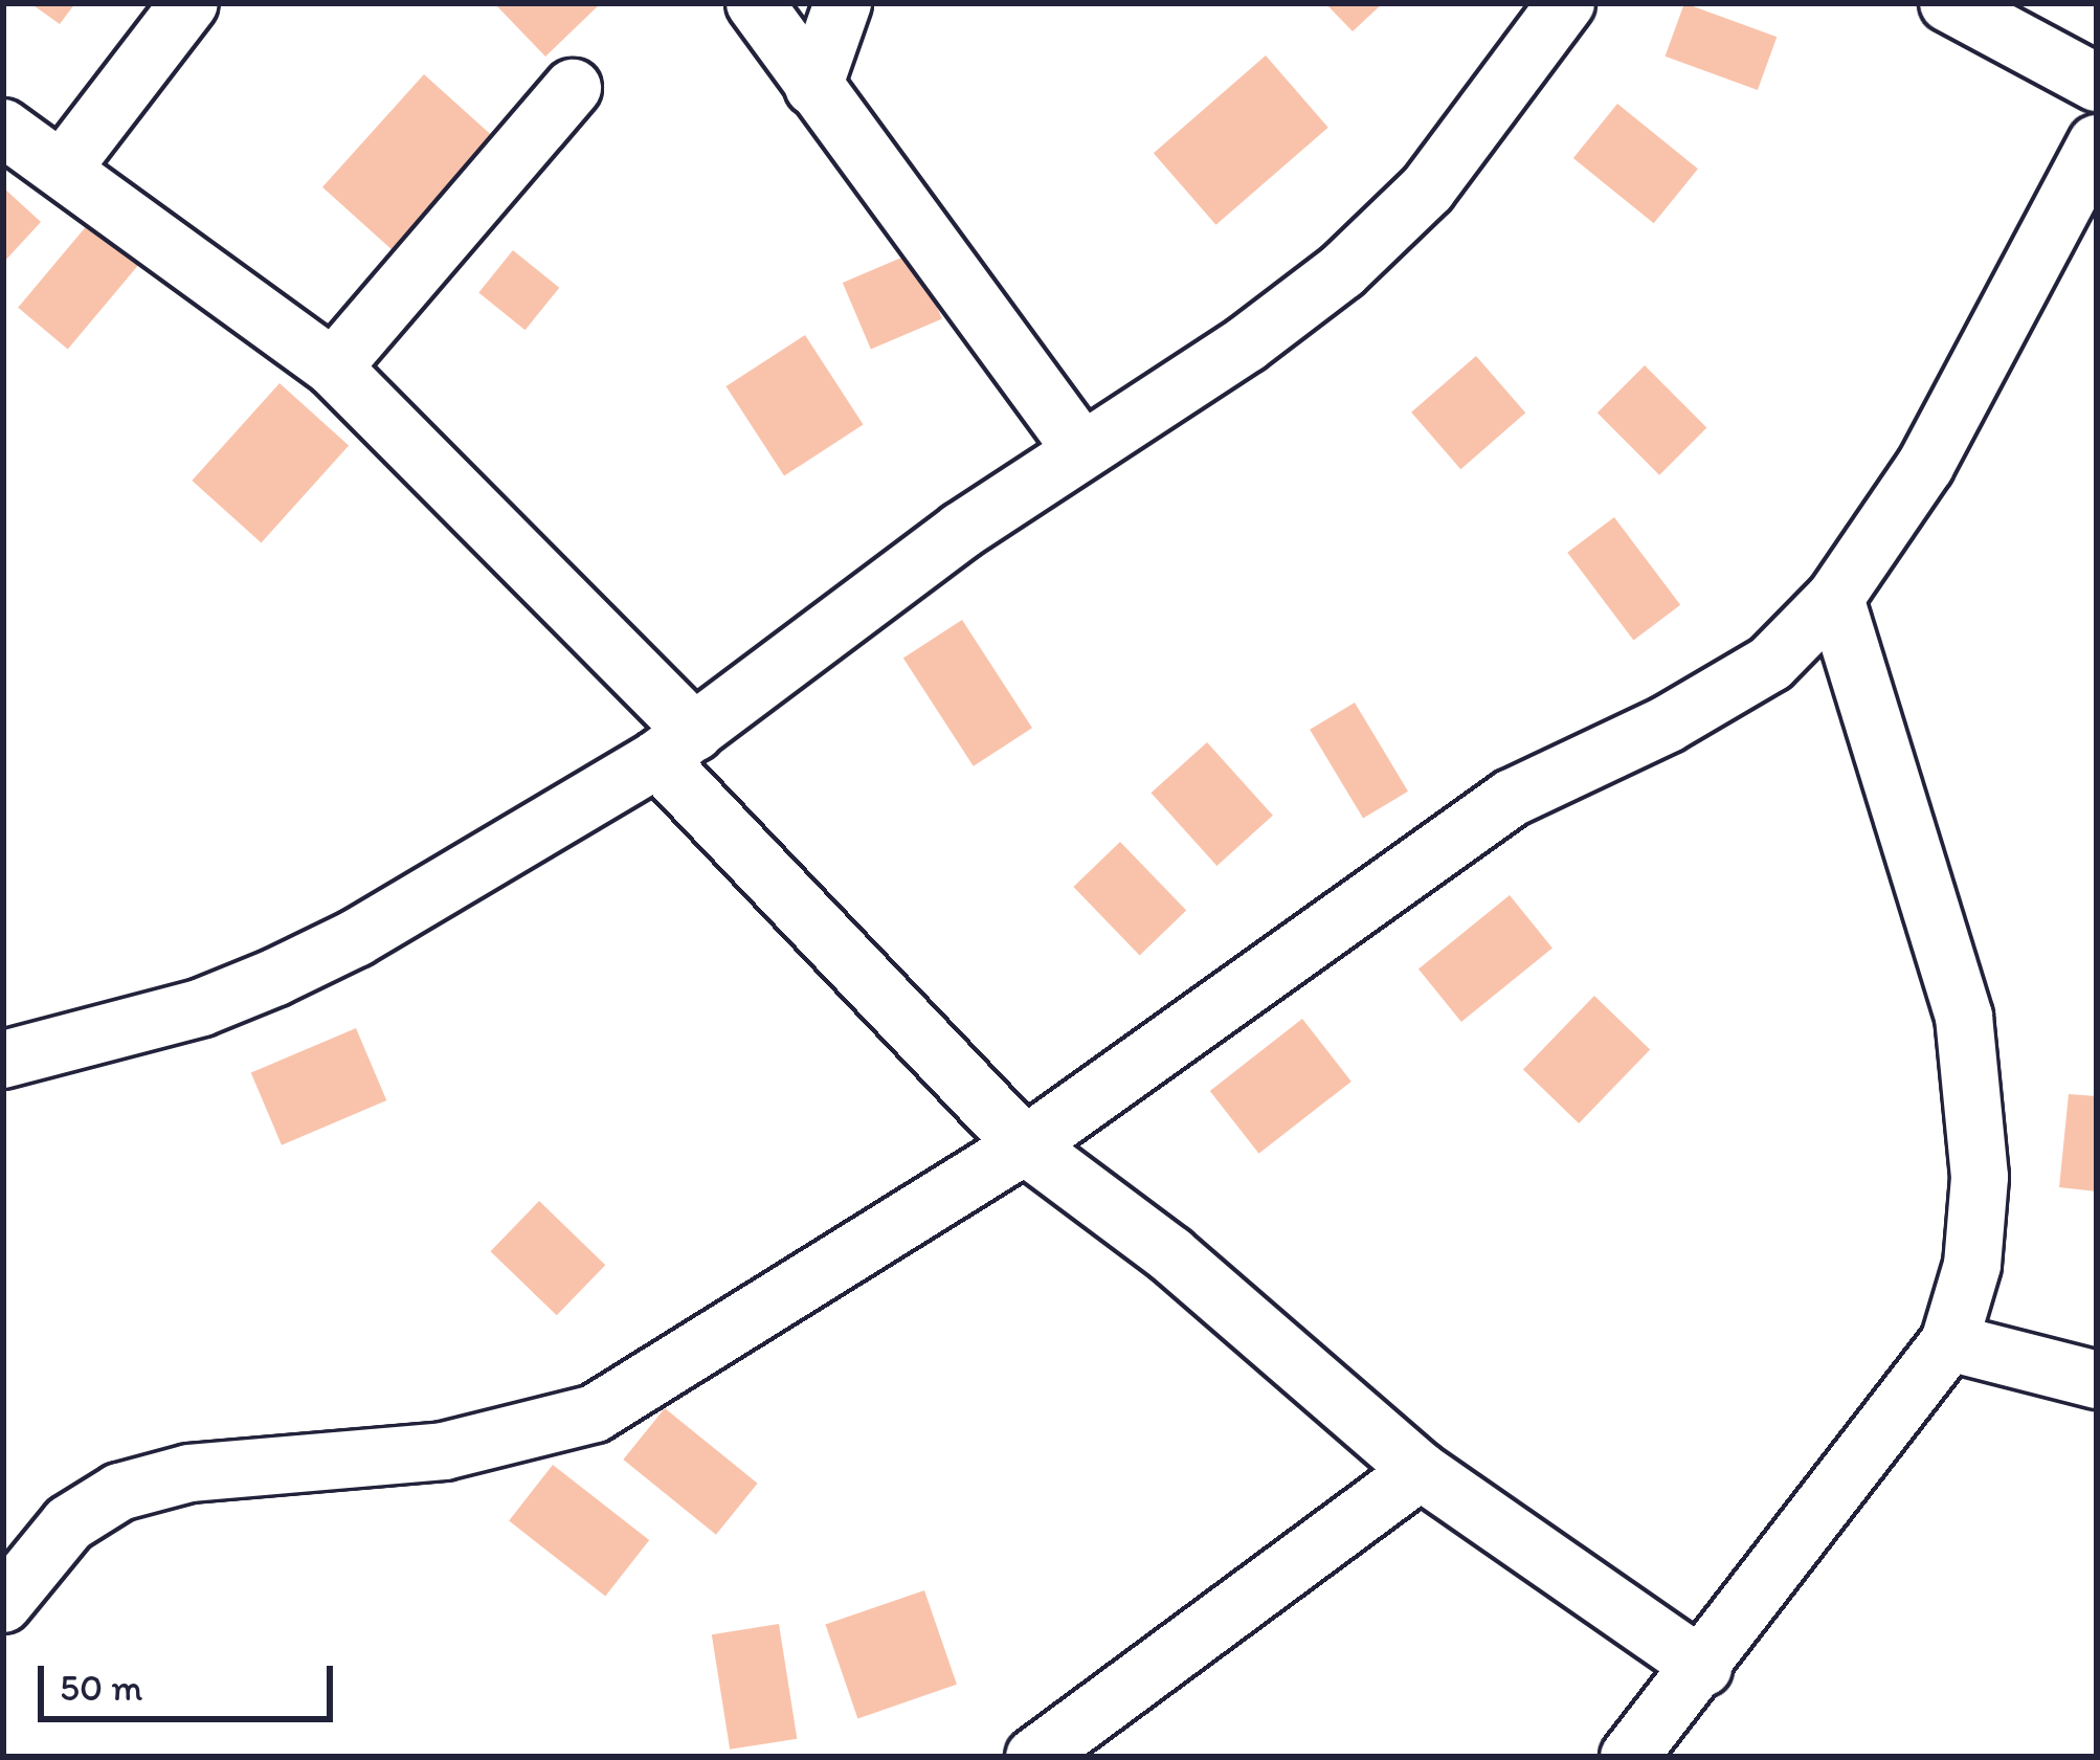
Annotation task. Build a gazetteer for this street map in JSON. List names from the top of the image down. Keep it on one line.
{"scale_bar":"50 m"}
